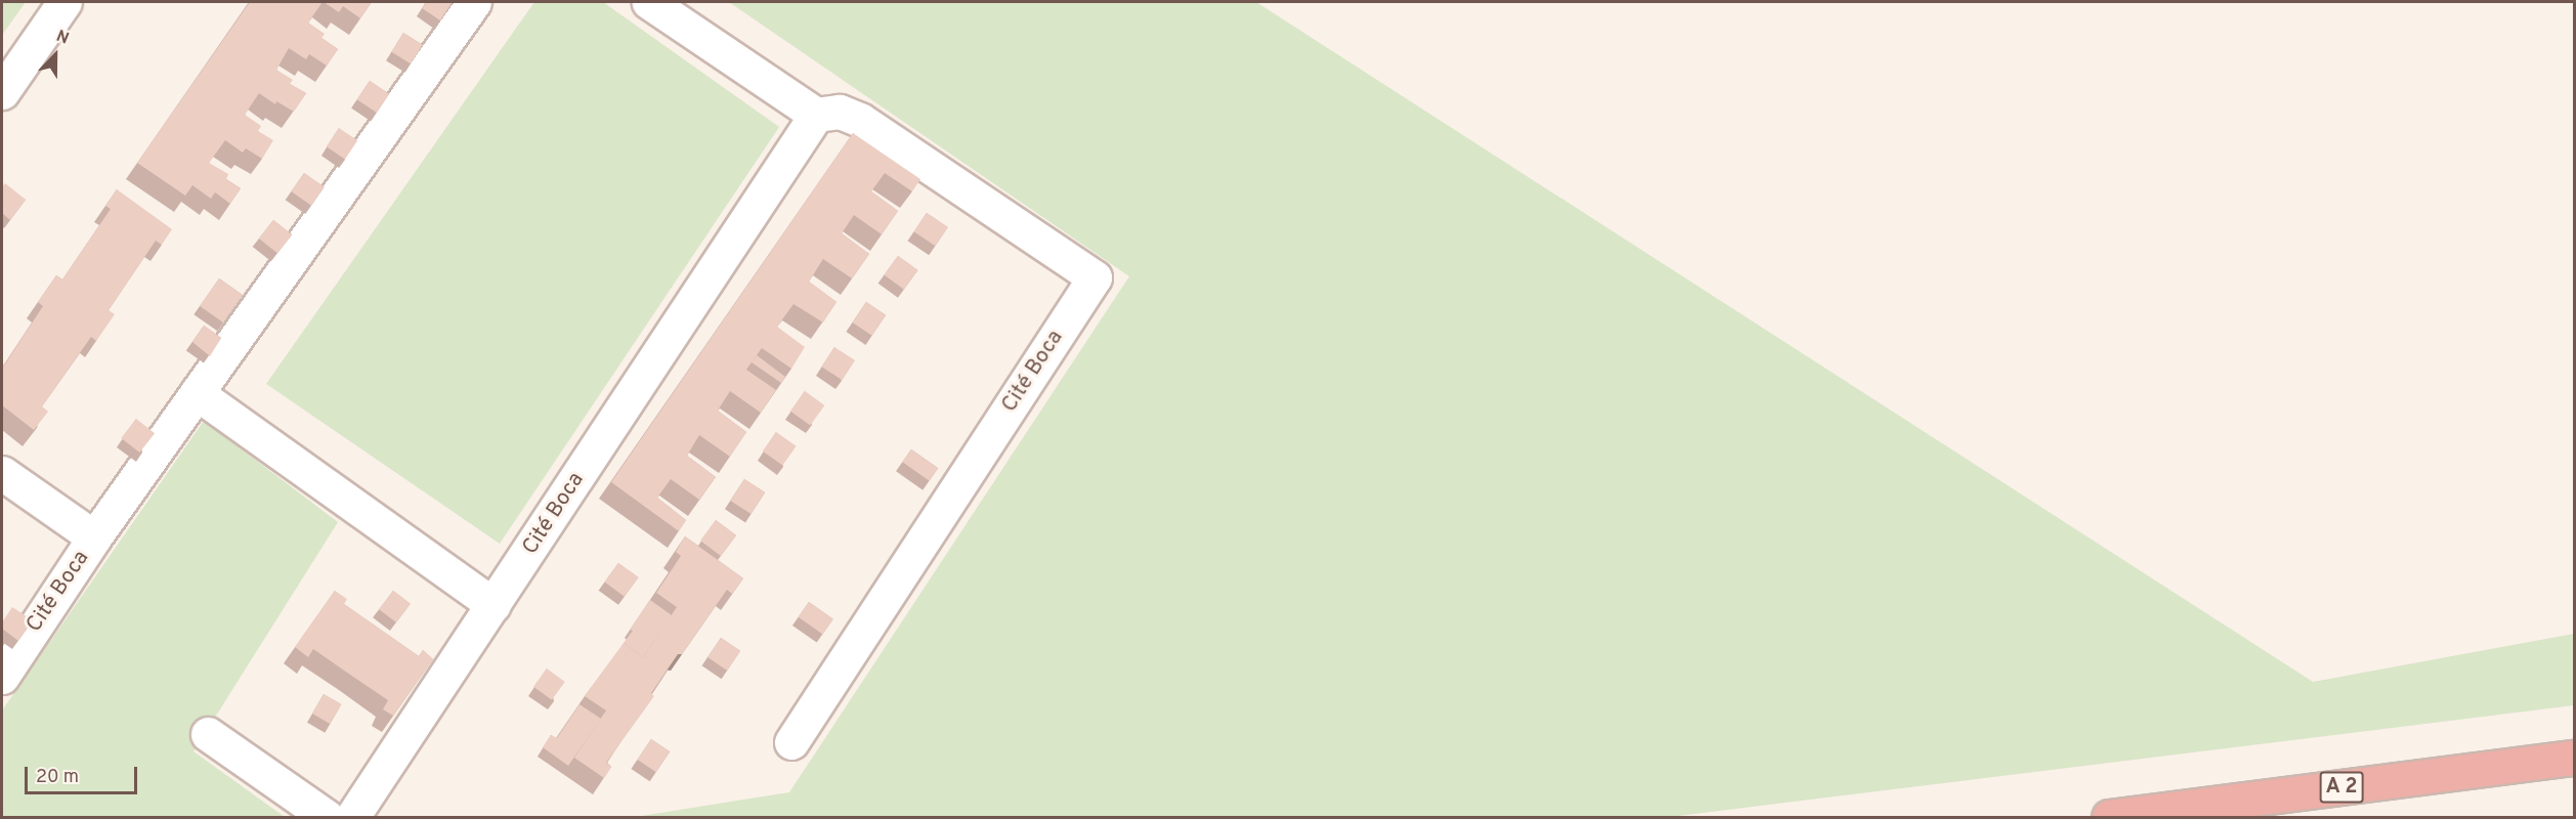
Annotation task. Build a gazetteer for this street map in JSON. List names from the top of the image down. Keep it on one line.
{"streets":{"highway":["A 2"],"street":["Cité Boca"]},"scale_bar":"20 m","north":"top"}
